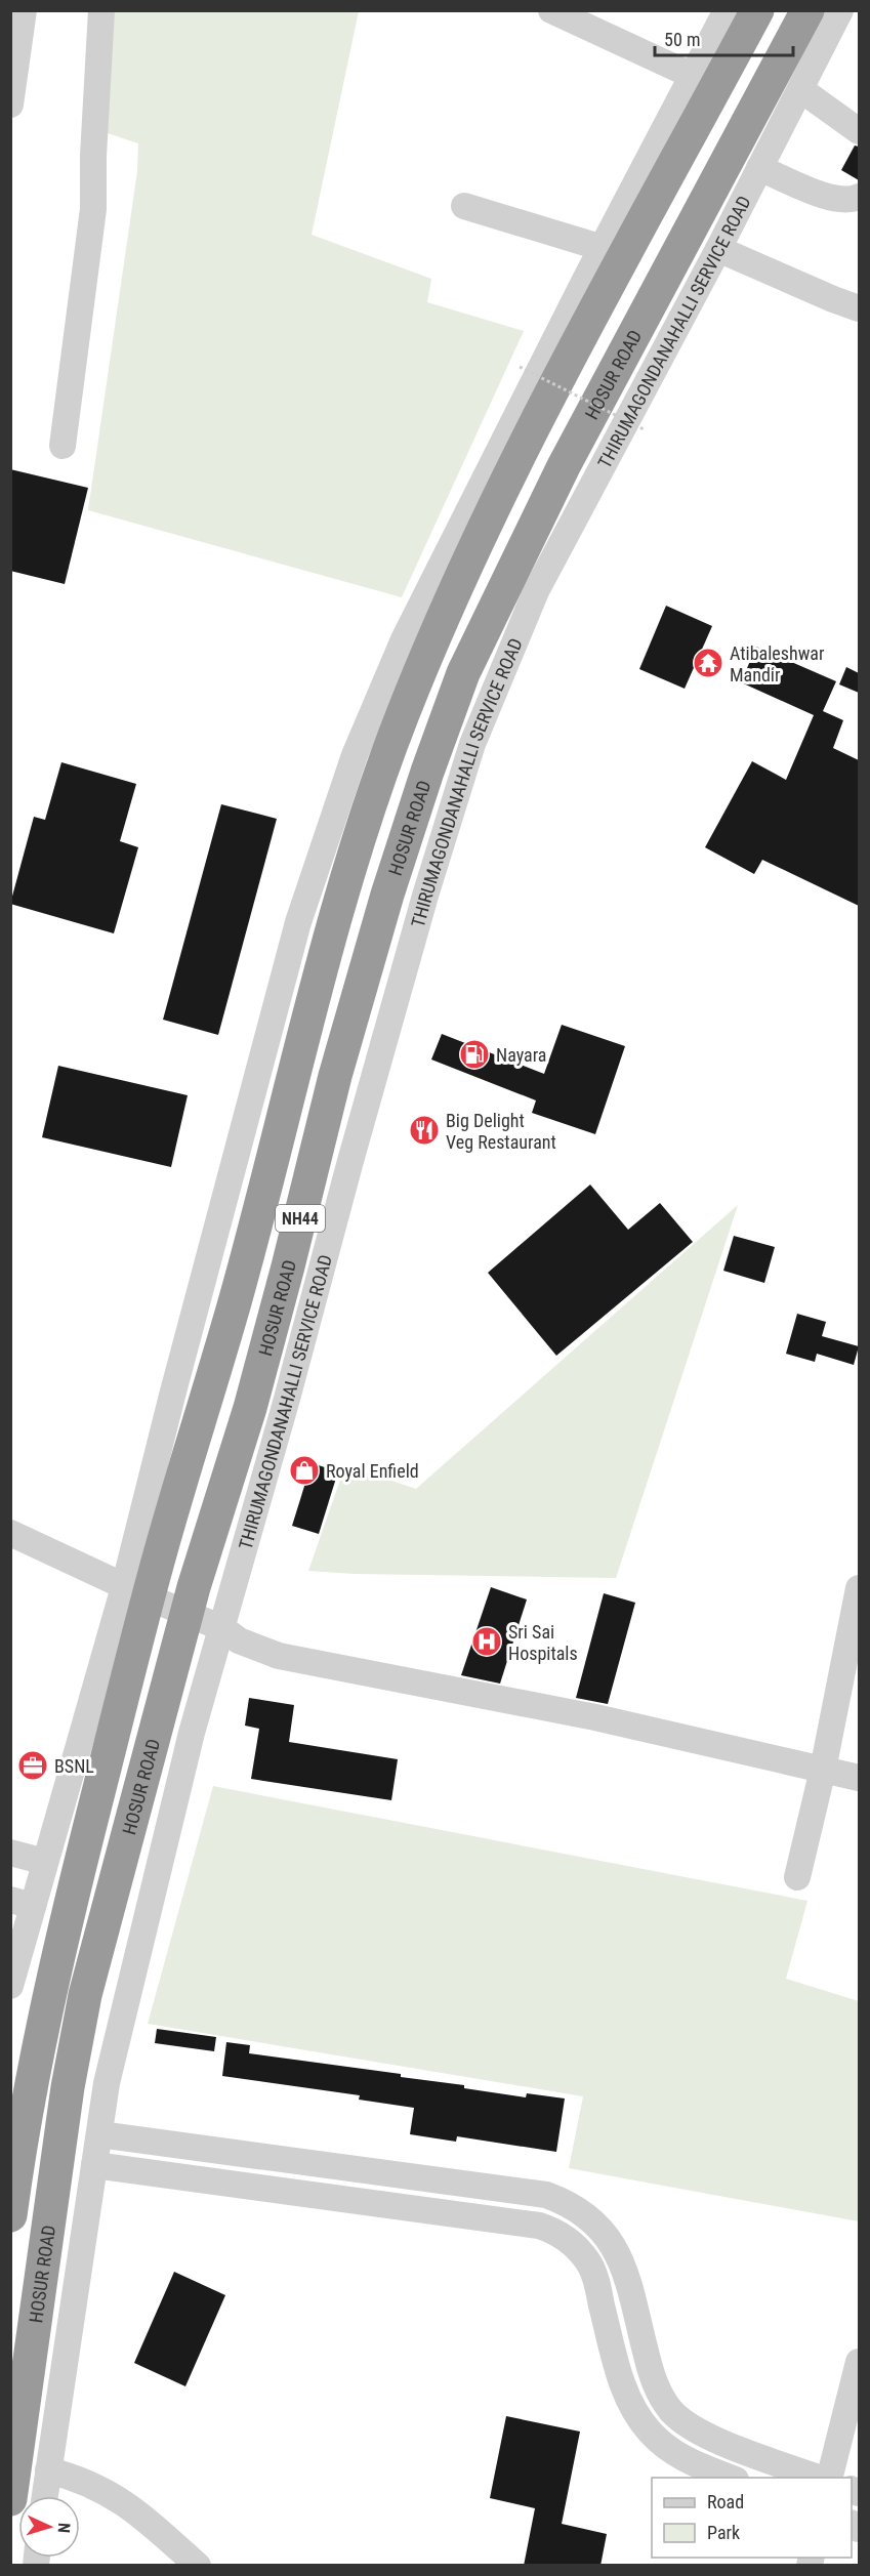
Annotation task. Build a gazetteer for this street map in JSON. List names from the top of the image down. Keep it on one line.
{"streets":{"highway":["HOSUR ROAD","NH44"],"street":["THIRUMAGONDANAHALLI SERVICE ROAD"]},"places":{"temple":["Atibaleshwar Mandir"],"fuel station":["Nayara"],"restaurant":["Big Delight Veg Restaurant"],"shop":["Royal Enfield"],"hospital":["Sri Sai Hospitals"],"office":["BSNL"]},"legend":["Road","Park"],"scale_bar":"50 m","north":"right"}
